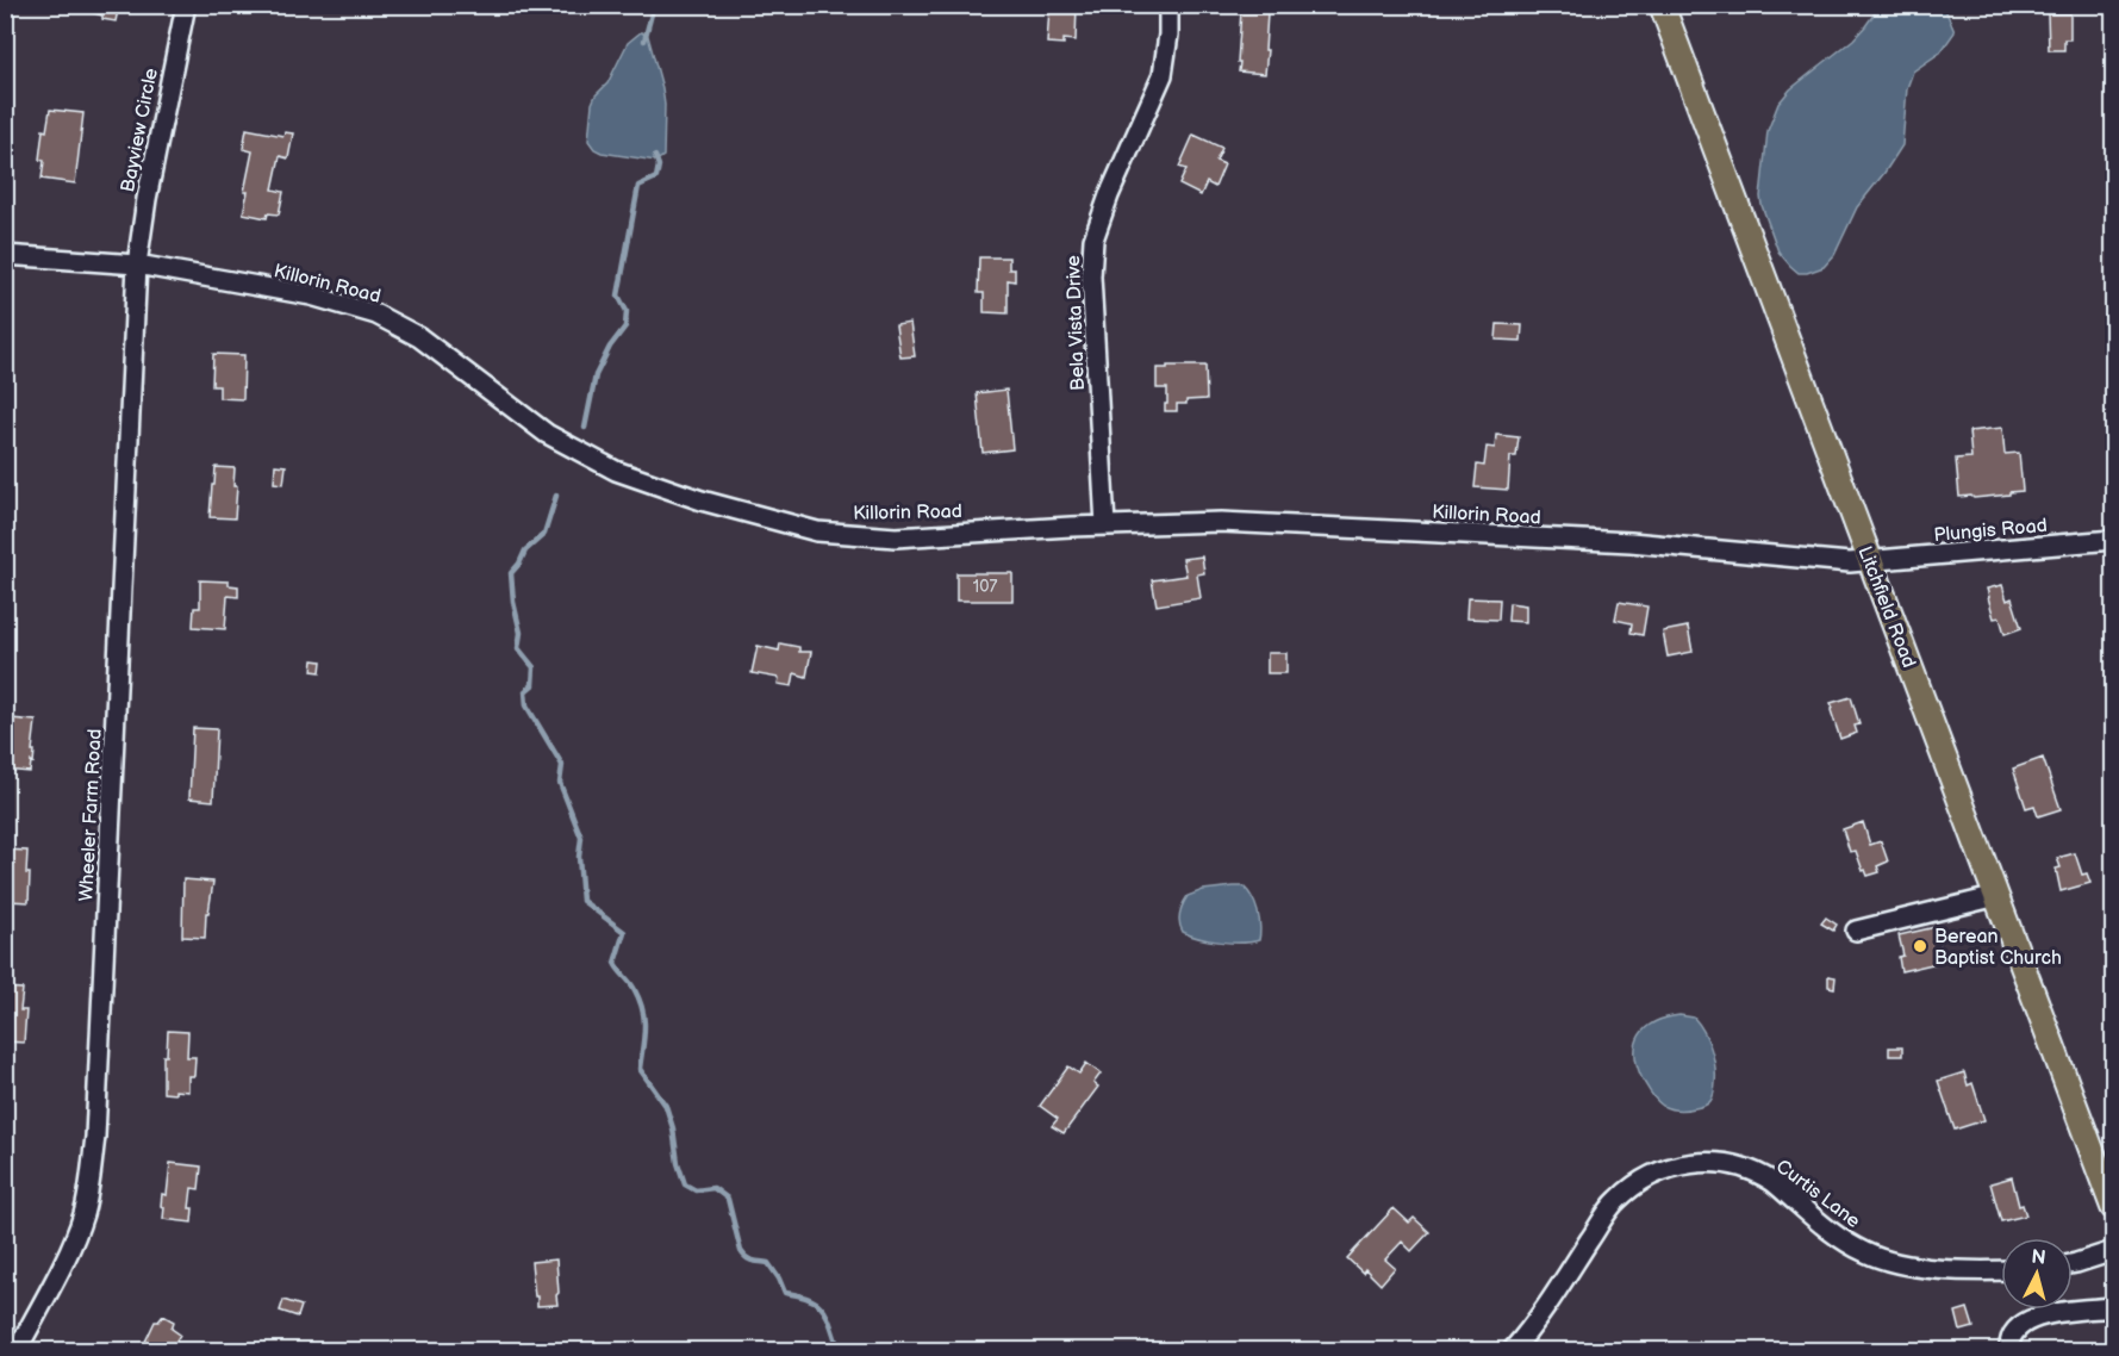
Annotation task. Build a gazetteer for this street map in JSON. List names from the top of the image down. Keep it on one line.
{"streets":{"main road":["Litchfield Road"],"street":["Bayview Circle","Killorin Road","Bela Vista Drive","Plungis Road","Wheeler Farm Road","Curtis Lane"]},"crossings":[["Bayview Circle","Killorin Road"],["Bayview Circle","Wheeler Farm Road"],["Killorin Road","Bela Vista Drive"],["Killorin Road","Plungis Road"],["Killorin Road","Litchfield Road"],["Killorin Road","Wheeler Farm Road"],["Plungis Road","Litchfield Road"]],"places":["Berean Baptist Church"],"house_numbers":["107"],"north":"top"}
